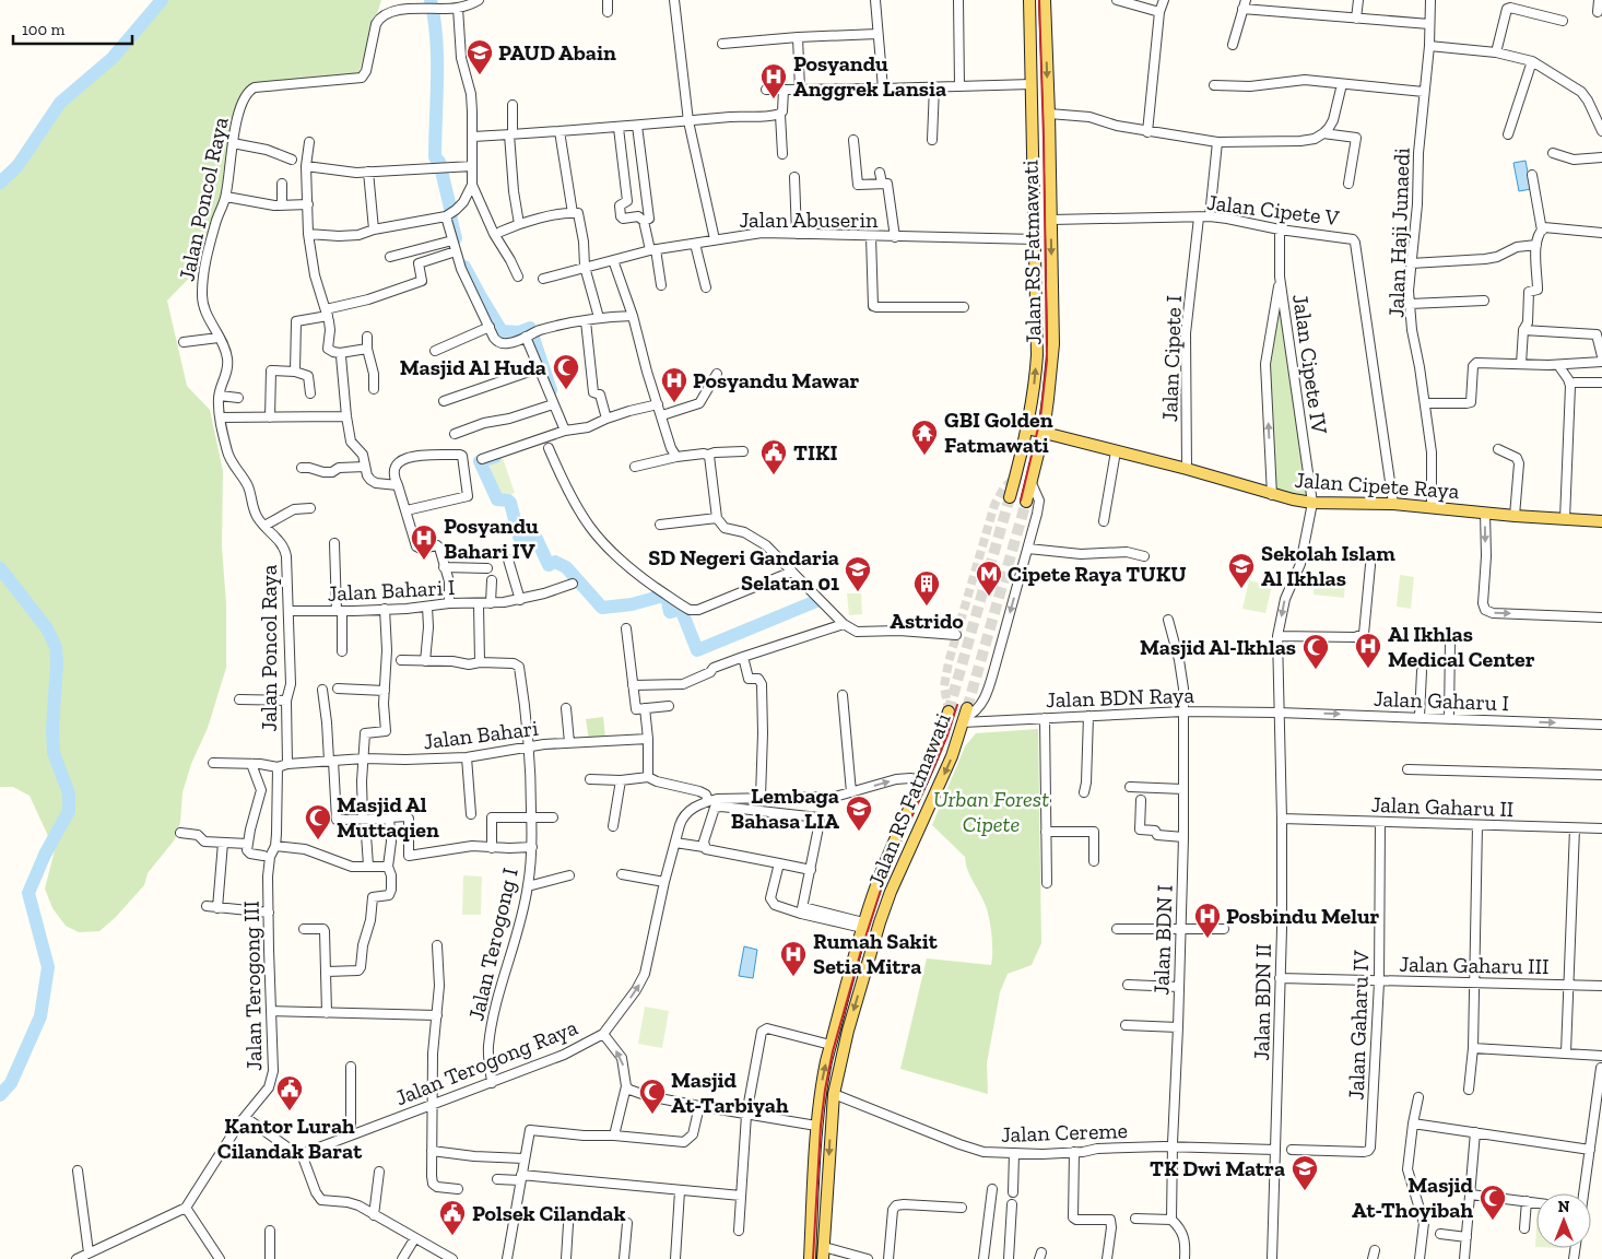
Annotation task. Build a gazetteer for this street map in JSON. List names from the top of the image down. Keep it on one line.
{"streets":{"main road":["Jalan RS Fatmawati","Jalan Cipete Raya"],"street":["Jalan Poncol Raya","Jalan Cipete V","Jalan Abuserin","Jalan Haji Junaedi","Jalan Cipete I","Jalan Cipete IV","Jalan Bahari I","Jalan BDN Raya","Jalan Gaharu I","Jalan Bahari","Jalan Gaharu II","Jalan BDN I","Jalan Terogong I","Jalan Gaharu III","Jalan Terogong III","Jalan BDN II","Jalan Gaharu IV","Jalan Terogong Raya","Jalan Cereme"]},"crossings":[["Jalan Poncol Raya","Jalan Bahari I"],["Jalan Poncol Raya","Jalan Bahari"],["Jalan Cipete V","Jalan RS Fatmawati"],["Jalan Cipete V","Jalan Cipete I"],["Jalan Cipete V","Jalan Cipete IV"],["Jalan Cipete V","Jalan Cipete Raya"],["Jalan Abuserin","Jalan RS Fatmawati"],["Jalan Haji Junaedi","Jalan Cipete Raya"],["Jalan RS Fatmawati","Jalan Cipete Raya"],["Jalan RS Fatmawati","Jalan BDN Raya"],["Jalan RS Fatmawati","Jalan Terogong Raya"],["Jalan RS Fatmawati","Jalan Cereme"],["Jalan Cipete I","Jalan Cipete Raya"],["Jalan Cipete IV","Jalan Cipete Raya"],["Jalan Cipete IV","Jalan BDN II"],["Jalan BDN Raya","Jalan Gaharu I"],["Jalan BDN Raya","Jalan BDN I"],["Jalan BDN Raya","Jalan BDN II"],["Jalan Gaharu I","Jalan BDN II"],["Jalan Bahari","Jalan Terogong I"],["Jalan Bahari","Jalan Terogong III"],["Jalan Gaharu II","Jalan BDN II"],["Jalan Gaharu II","Jalan Gaharu IV"],["Jalan BDN I","Jalan Cereme"],["Jalan Terogong I","Jalan Terogong Raya"],["Jalan Gaharu III","Jalan BDN II"],["Jalan Gaharu III","Jalan Gaharu IV"],["Jalan BDN II","Jalan Cereme"]],"parks":["Urban Forest Cipete"],"places":{"school or university":["PAUD Abain","Sekolah Islam Al Ikhlas","SD Negeri Gandaria Selatan 01","Lembaga Bahasa LIA","TK Dwi Matra"],"hospital":["Posyandu Anggrek Lansia","Posyandu Mawar","Posyandu Bahari IV","Al Ikhlas Medical Center","Posbindu Melur","Rumah Sakit Setia Mitra"],"mosque":["Masjid Al Huda","Masjid Al-Ikhlas","Masjid Al Muttaqien","Masjid At-Tarbiyah","Masjid At-Thoyibah"],"temple":["GBI Golden Fatmawati"],"public building":["TIKI","Kantor Lurah Cilandak Barat","Polsek Cilandak"],"metro station":["Cipete Raya TUKU"],"building":["Astrido"]},"scale_bar":"100 m","north":"top"}
